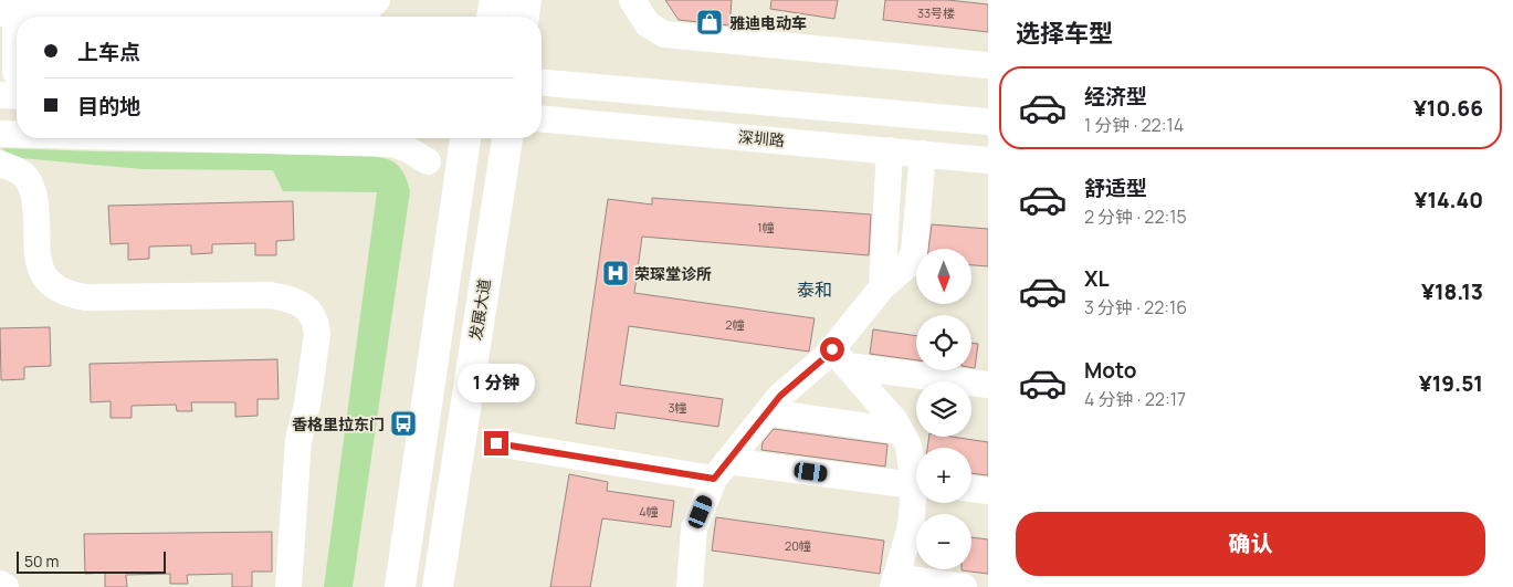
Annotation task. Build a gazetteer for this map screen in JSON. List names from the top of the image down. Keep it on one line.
{"streets":{"main road":["发展大道"],"street":["深圳路"]},"districts":["泰和"],"places":{"shop":["雅迪电动车"],"hospital":["荣琛堂诊所"],"bus stop":["香格里拉东门"]},"house_numbers":["33号楼","1幢","2幢","3幢","4幢","20幢"],"scale_bar":"50 m","north":"bottom","page":{"heading":"选择车型","banner":["上车点","目的地"],"list":[{"name":"经济型","note":"1 分钟 · 22:14","value":"¥10.66"},{"name":"舒适型","note":"2 分钟 · 22:15","value":"¥14.40"},{"name":"XL","note":"3 分钟 · 22:16","value":"¥18.13"},{"name":"Moto","note":"4 分钟 · 22:17","value":"¥19.51"}],"map_buttons":["+","−"],"bubble":"1 分钟","buttons":"确认","scale":"50 m"}}
